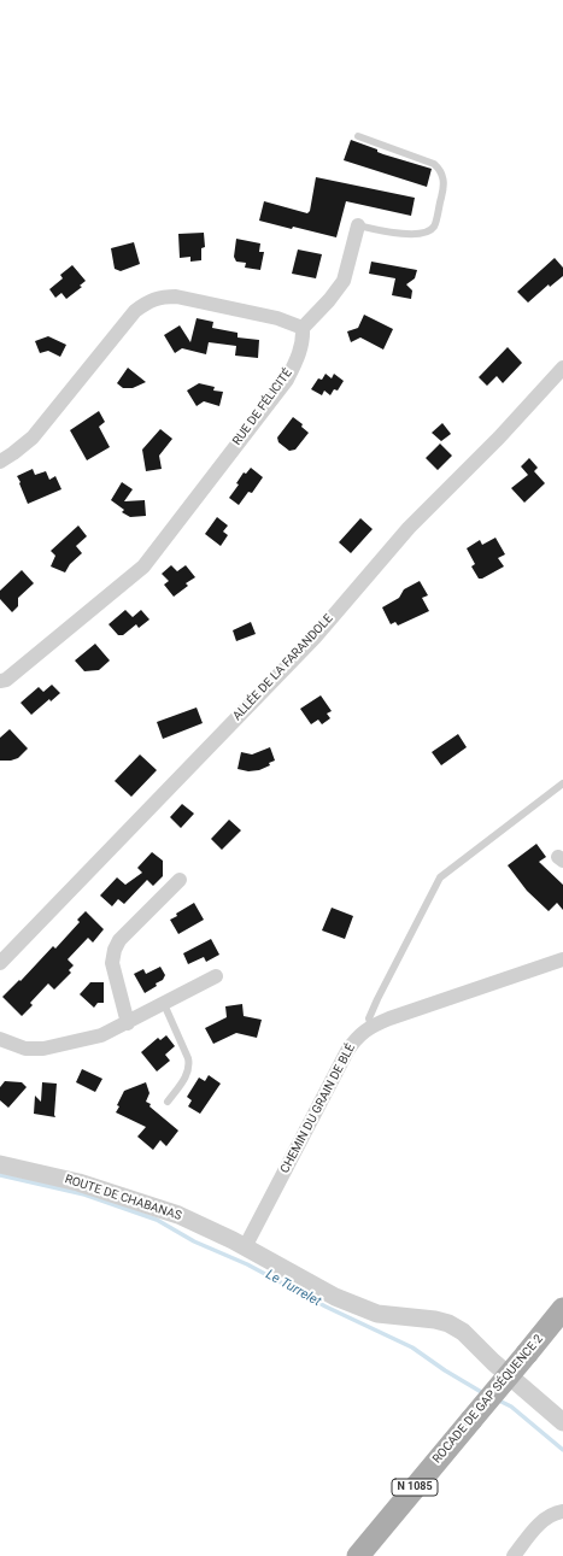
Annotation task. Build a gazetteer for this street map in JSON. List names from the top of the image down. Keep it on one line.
{"streets":{"main road":["ROCADE DE GAP SÉQUENCE 2","N 1085"],"street":["RUE DE FÉLICITÉ","ALLÉE DE LA FARANDOLE","CHEMIN DU GRAIN DE BLÉ","ROUTE DE CHABANAS"]},"crossings":[["CHEMIN DU GRAIN DE BLÉ","ROUTE DE CHABANAS"]],"water":["Le Turrelet"]}
